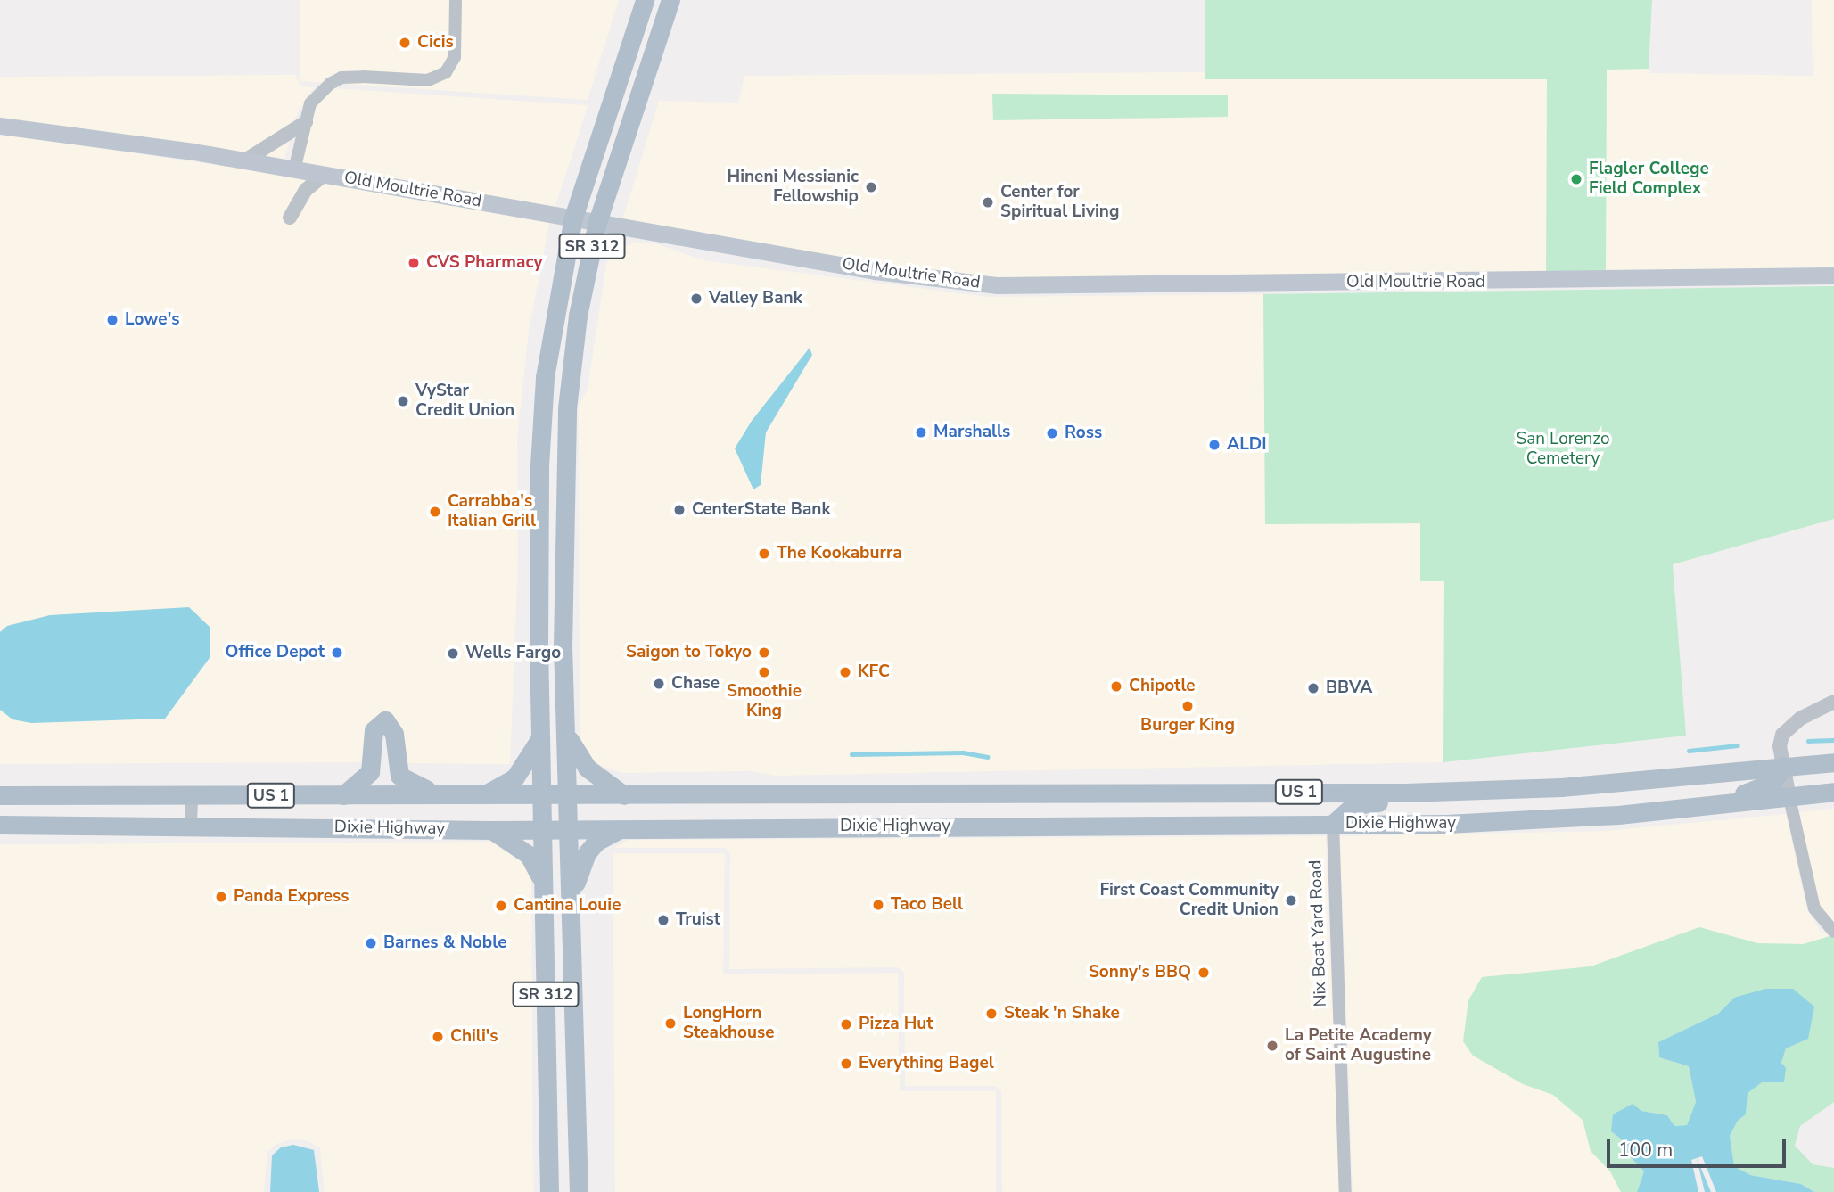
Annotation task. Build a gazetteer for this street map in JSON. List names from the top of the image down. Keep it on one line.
{"streets":{"main road":["Old Moultrie Road","SR 312","US 1","Dixie Highway"],"street":["Nix Boat Yard Road"]},"crossings":[["Old Moultrie Road","SR 312"],["SR 312","Dixie Highway"],["US 1","Dixie Highway"],["Dixie Highway","Nix Boat Yard Road"]],"parks":["San Lorenzo Cemetery"],"places":["Cicis","Flagler College Field Complex","Hineni Messianic Fellowship","Center for Spiritual Living","CVS Pharmacy","Valley Bank","Lowe's","VyStar Credit Union","Marshalls","Ross","ALDI","CenterState Bank","Carrabba's Italian Grill","The Kookaburra","Office Depot","Saigon to Tokyo","Wells Fargo","Smoothie King","KFC","Chase","Chipotle","BBVA","Burger King","Panda Express","First Coast Community Credit Union","Taco Bell","Cantina Louie","Truist","Barnes & Noble","Sonny's BBQ","Steak 'n Shake","LongHorn Steakhouse","Pizza Hut","Chili's","La Petite Academy of Saint Augustine","Everything Bagel"],"scale_bar":"100 m"}
